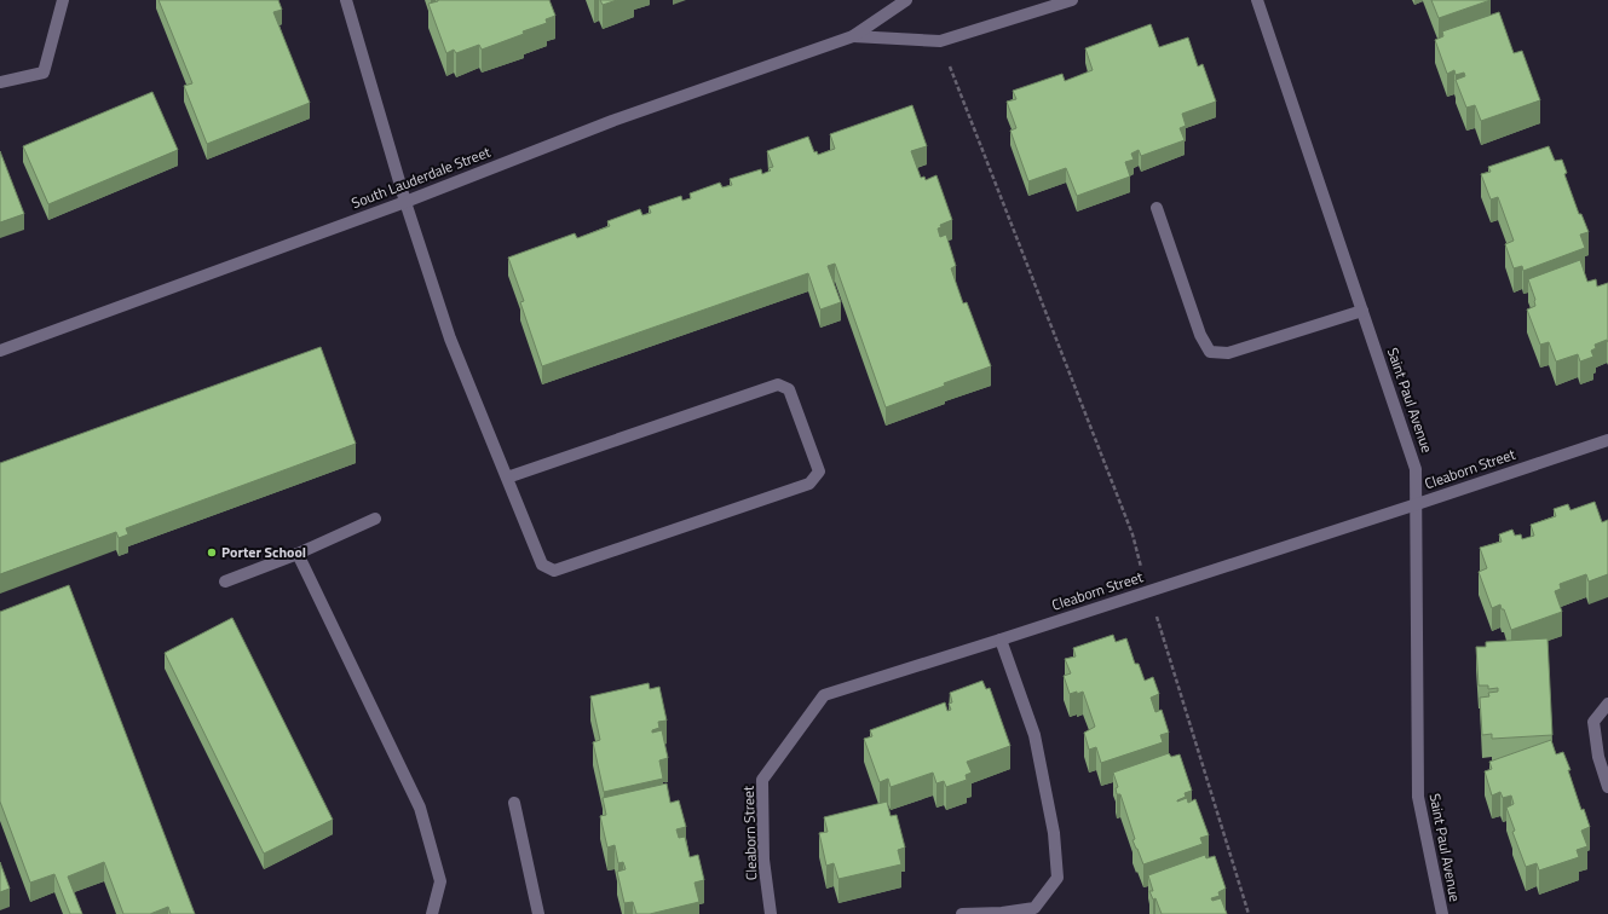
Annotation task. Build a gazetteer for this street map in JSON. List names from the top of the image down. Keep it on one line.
{"streets":{"street":["South Lauderdale Street","Saint Paul Avenue","Cleaborn Street"]},"crossings":[["Saint Paul Avenue","Cleaborn Street"]],"places":["Porter School"]}
